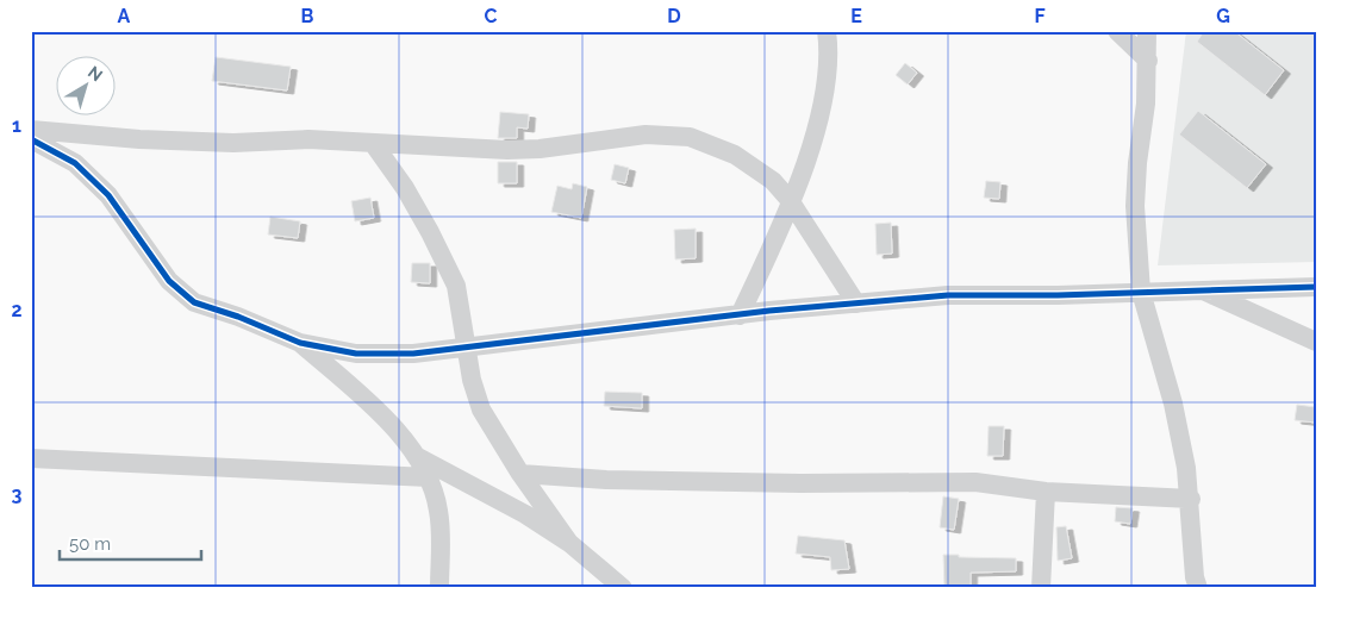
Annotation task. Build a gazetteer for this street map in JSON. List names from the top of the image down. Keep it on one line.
{"scale_bar":"50 m","north":"top right","grid":{"columns":["A","B","C","D","E","F","G"],"rows":["1","2","3"]}}
